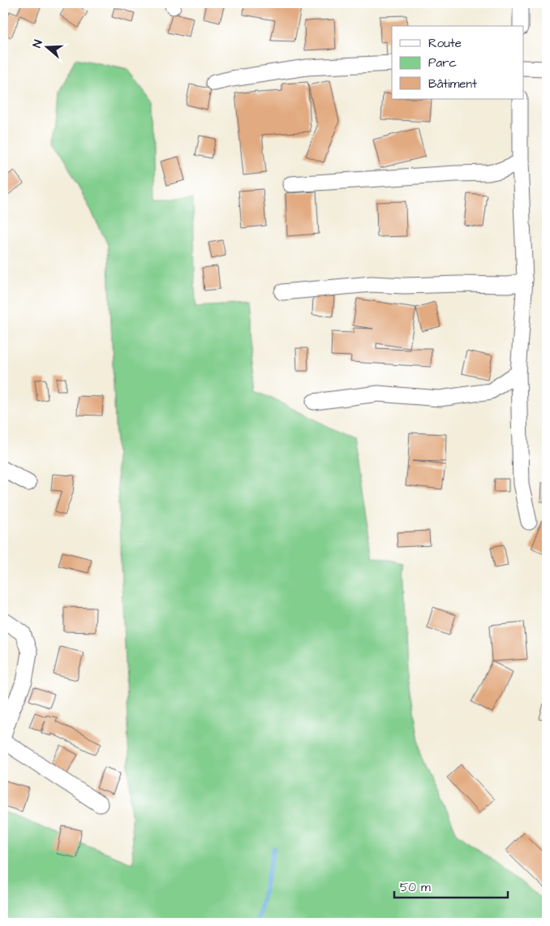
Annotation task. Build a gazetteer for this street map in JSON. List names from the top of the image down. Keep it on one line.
{"legend":["Route","Parc","Bâtiment"],"scale_bar":"50 m","north":"left"}
